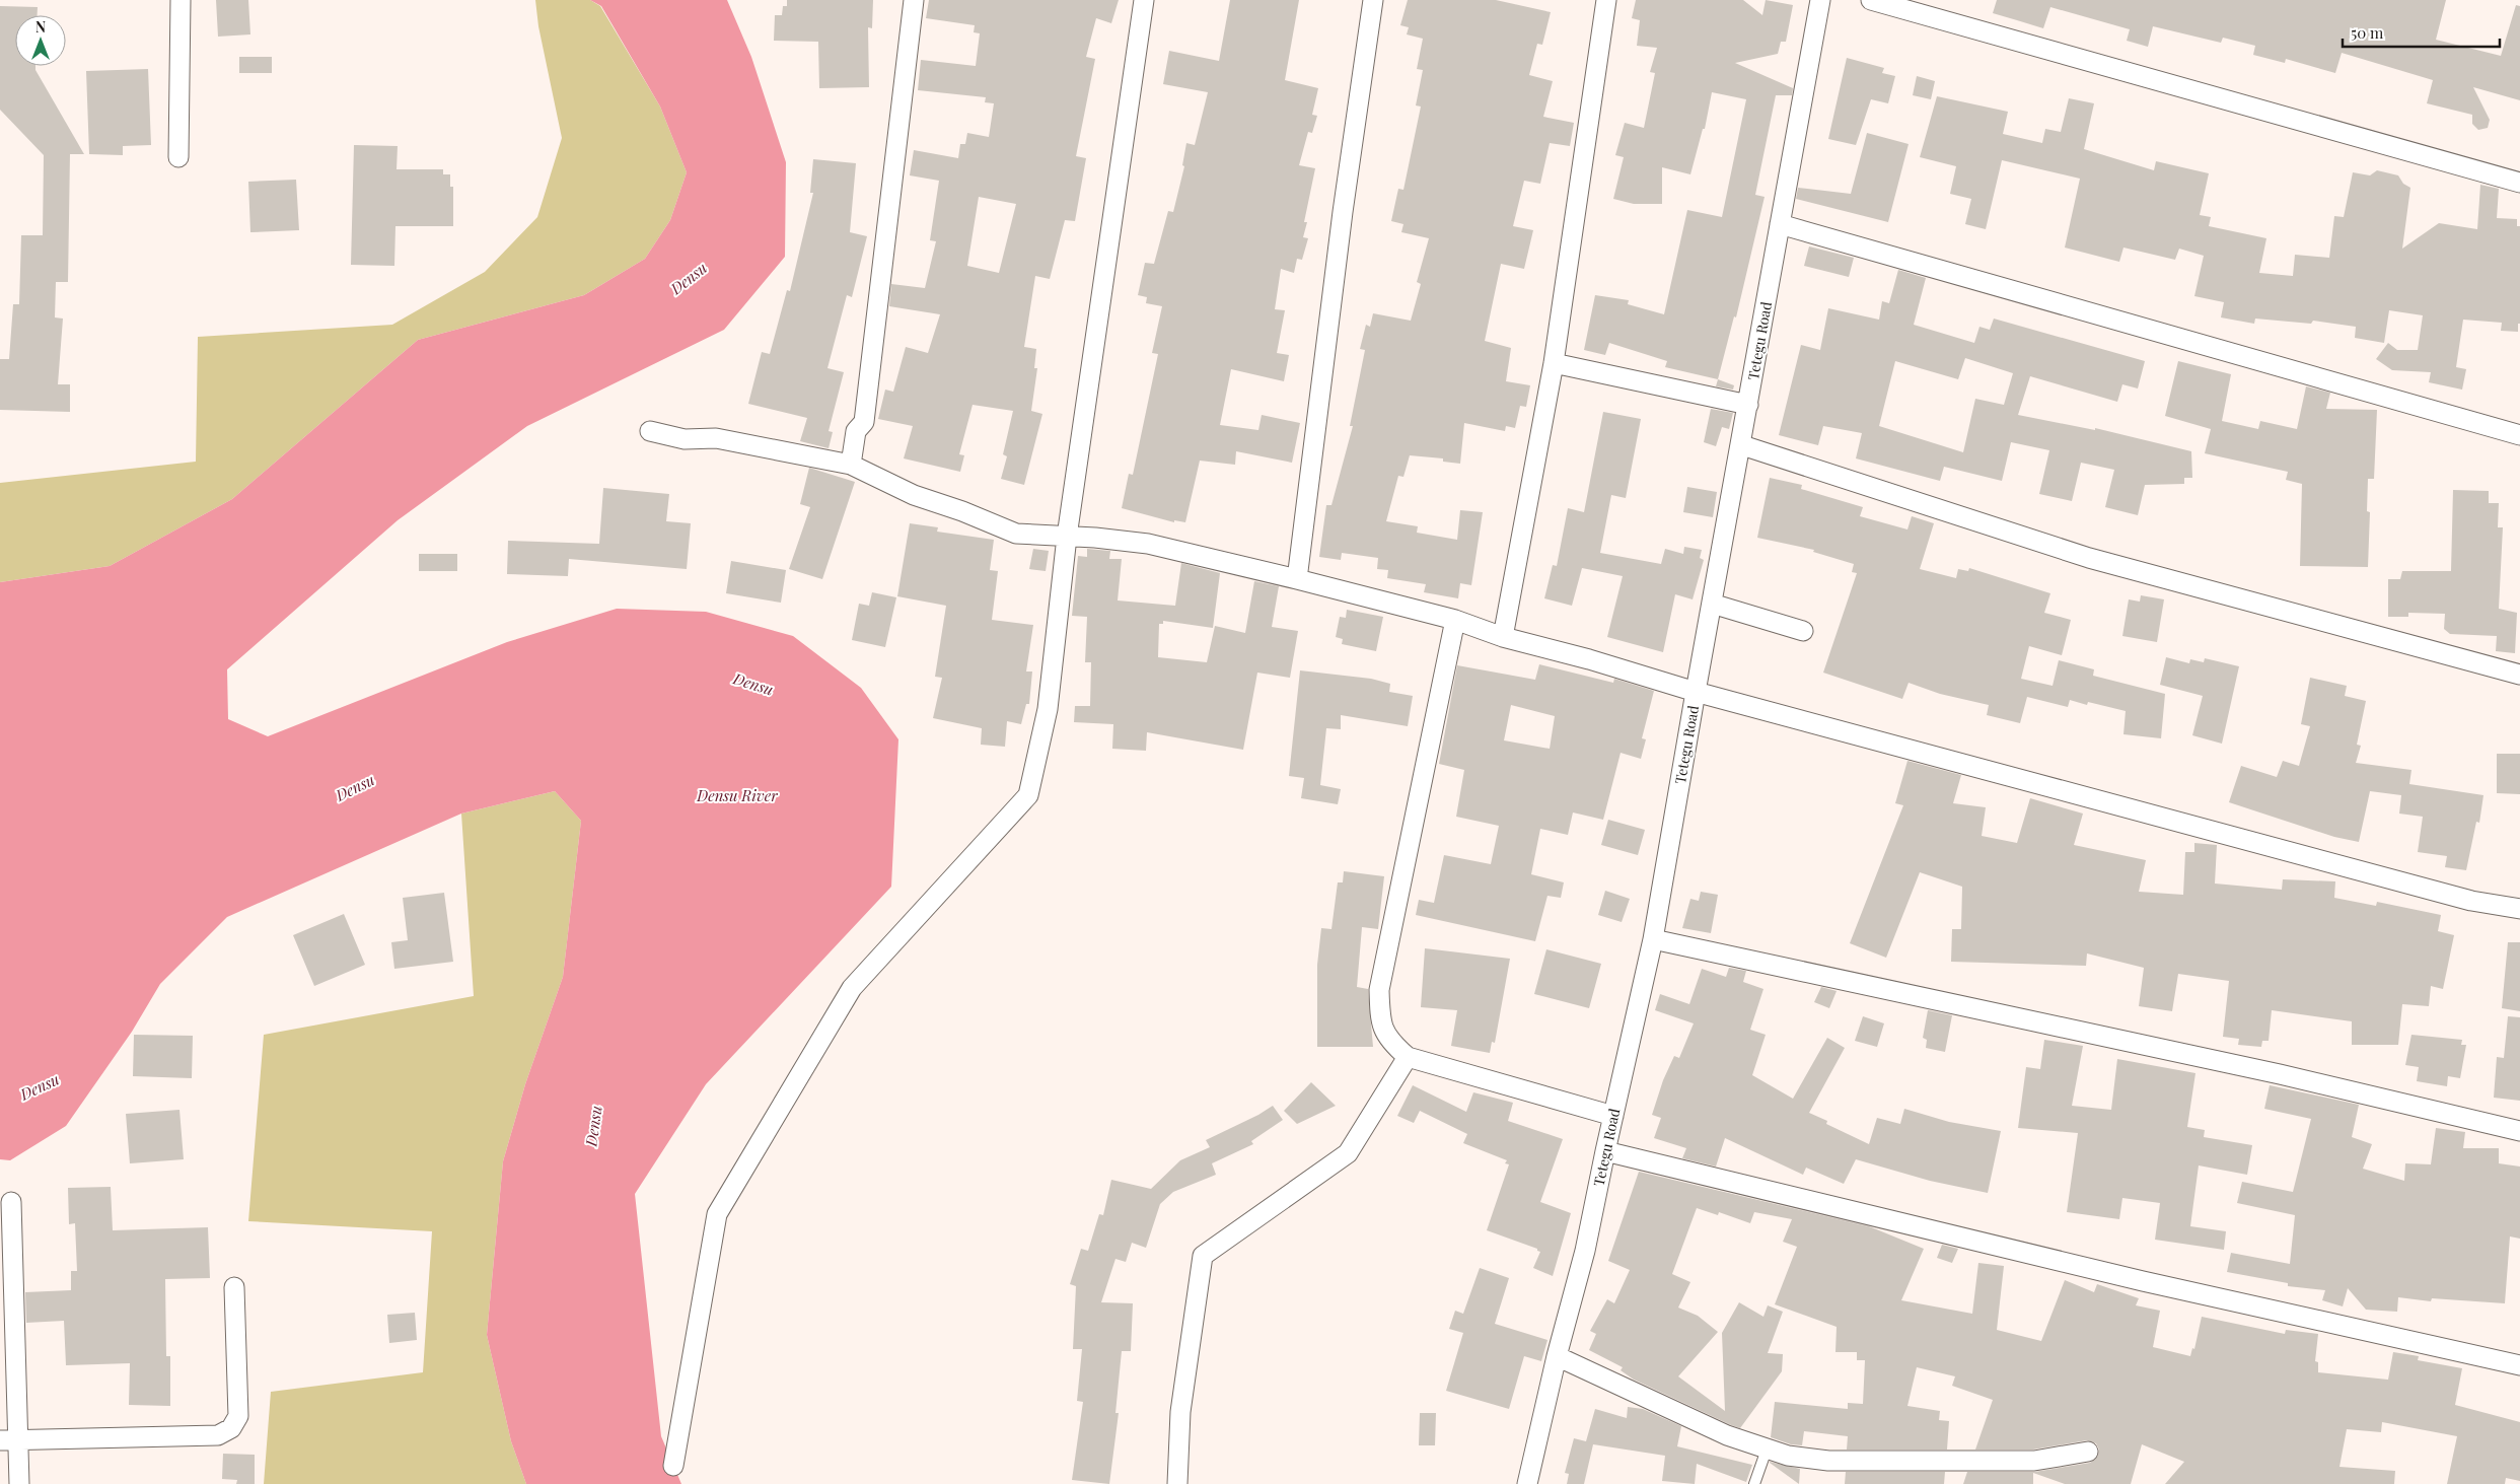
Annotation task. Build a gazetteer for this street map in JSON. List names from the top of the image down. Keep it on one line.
{"streets":{"street":["Tetegu Road"]},"water":["Densu","Densu River"],"scale_bar":"50 m","north":"top"}
